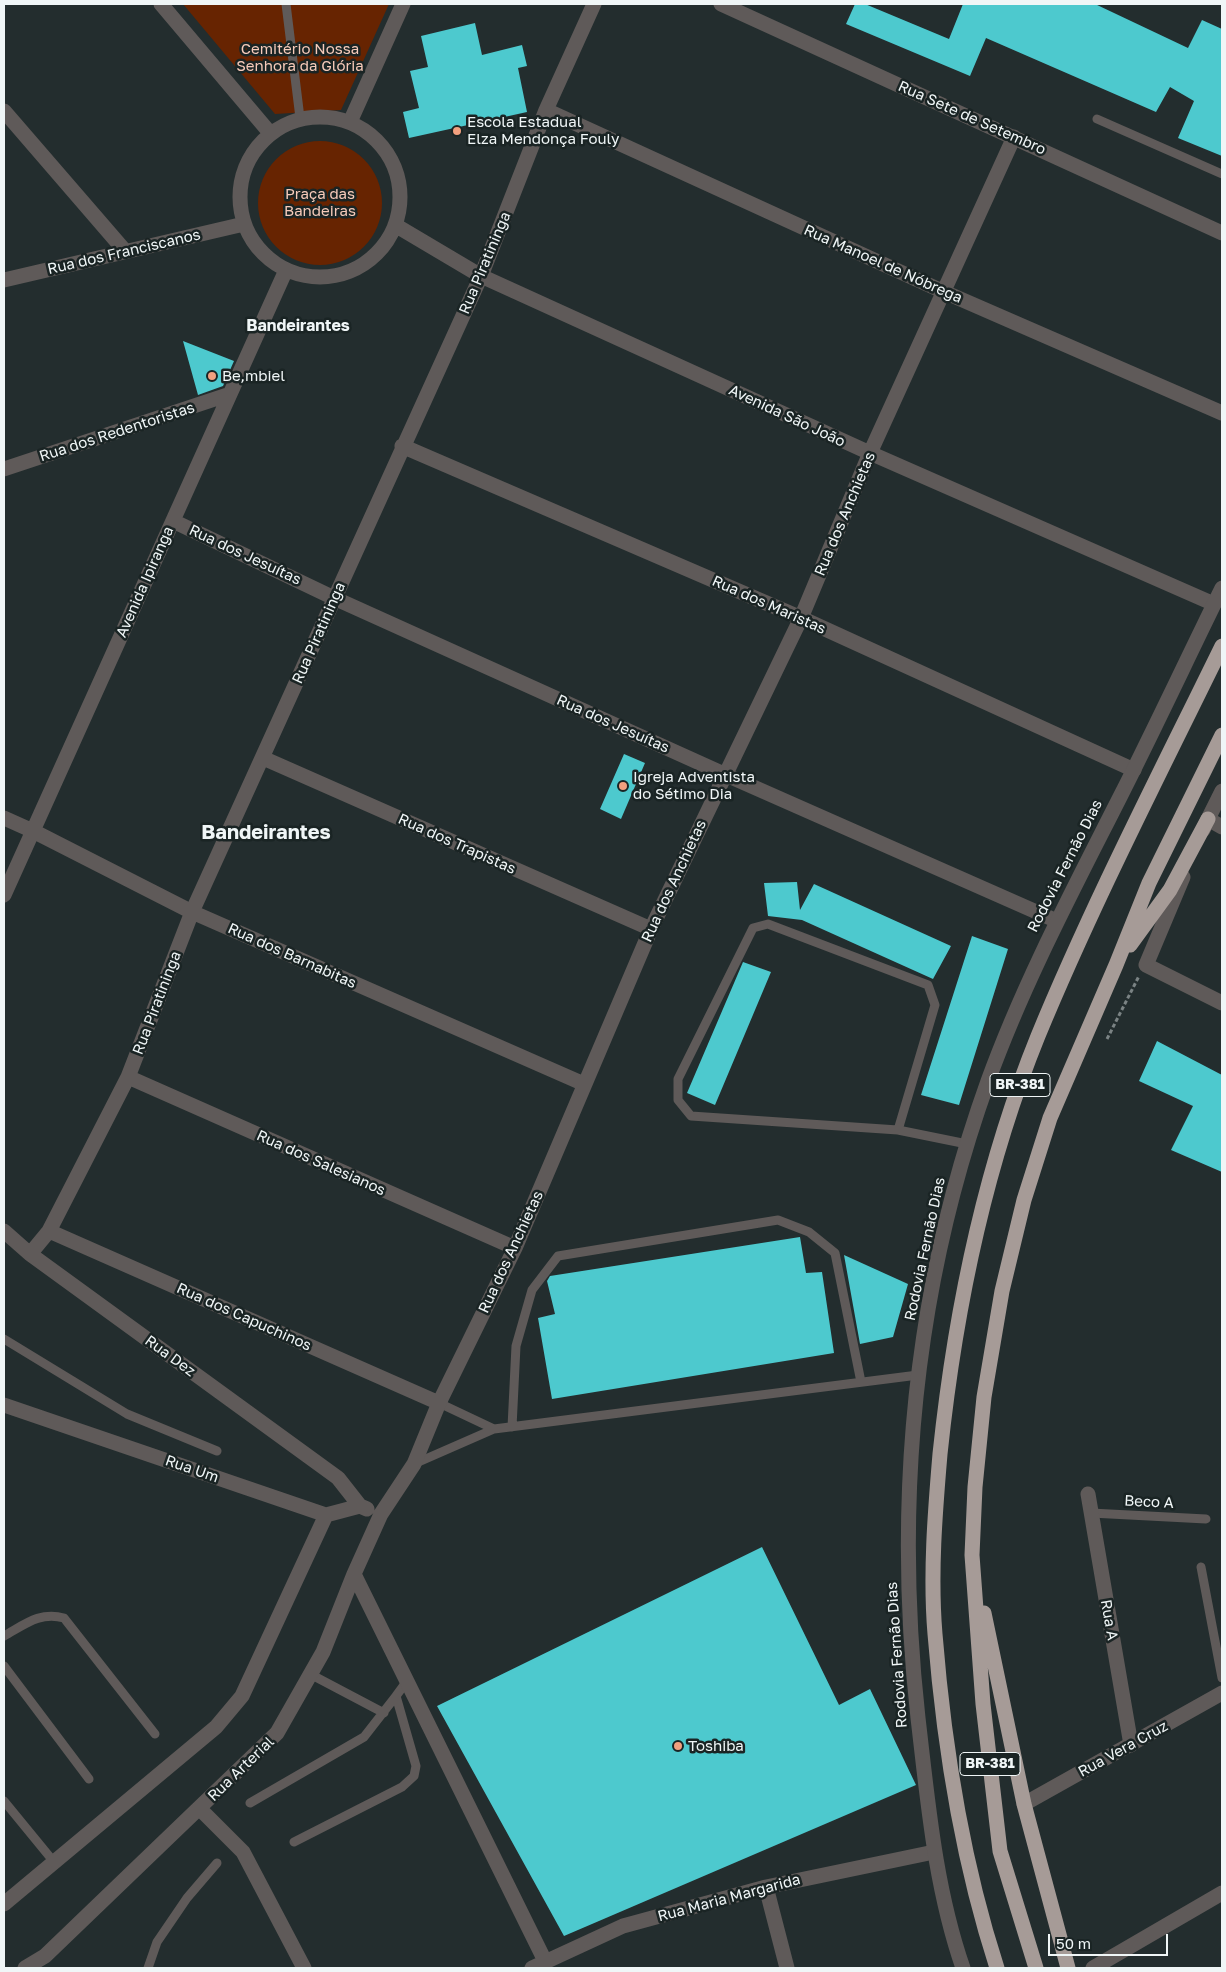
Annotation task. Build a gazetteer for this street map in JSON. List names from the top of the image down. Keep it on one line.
{"streets":{"highway":["BR-381"],"street":["Rua Sete de Setembro","Rua dos Franciscanos","Rua Piratininga","Rua Manoel de Nóbrega","Avenida São João","Rua dos Redentoristas","Rua dos Anchietas","Rua dos Jesuítas","Avenida Ipiranga","Rua dos Maristas","Rua dos Trapistas","Rodovia Fernão Dias","Rua dos Barnabitas","Rua dos Salesianos","Rua dos Capuchinos","Rua Dez","Rua Um","Rua A","Rua Vera Cruz","Rua Arterial","Rua Maria Margarida"],"lane":["Beco A"]},"crossings":[["Rua Sete de Setembro","Rua dos Anchietas"],["Rua dos Franciscanos","Avenida São João"],["Rua dos Franciscanos","Avenida Ipiranga"],["Rua Piratininga","Rua Manoel de Nóbrega"],["Rua Piratininga","Avenida São João"],["Rua Piratininga","Rua dos Jesuítas"],["Rua Piratininga","Rua dos Maristas"],["Rua Piratininga","Rua dos Trapistas"],["Rua Piratininga","Rua dos Barnabitas"],["Rua Piratininga","Rua dos Salesianos"],["Rua Piratininga","Rua dos Capuchinos"],["Rua Piratininga","Rua Dez"],["Rua Manoel de Nóbrega","Rua dos Anchietas"],["Avenida São João","Rua dos Anchietas"],["Avenida São João","Avenida Ipiranga"],["Avenida São João","Rodovia Fernão Dias"],["Rua dos Redentoristas","Avenida Ipiranga"],["Rua dos Anchietas","Rua dos Jesuítas"],["Rua dos Anchietas","Rua dos Maristas"],["Rua dos Anchietas","Rua dos Trapistas"],["Rua dos Anchietas","Rua dos Barnabitas"],["Rua dos Anchietas","Rua dos Salesianos"],["Rua dos Anchietas","Rua dos Capuchinos"],["Rua dos Anchietas","Rua Arterial"],["Rua dos Jesuítas","Avenida Ipiranga"],["Rua dos Jesuítas","Rodovia Fernão Dias"],["Avenida Ipiranga","Rua dos Barnabitas"],["Rua dos Maristas","Rodovia Fernão Dias"],["Rodovia Fernão Dias","Rua Maria Margarida"],["Beco A","Rua A"],["Rua A","Rua Vera Cruz"]],"districts":["Bandeirantes","Bandeirantes"],"parks":["Cemitério Nossa Senhora da Glória","Praça das Bandeiras"],"places":["Escola Estadual Elza Mendonça Fouly","Be,mbiel","Igreja Adventista do Sétimo Dia","Toshiba"],"scale_bar":"50 m"}
